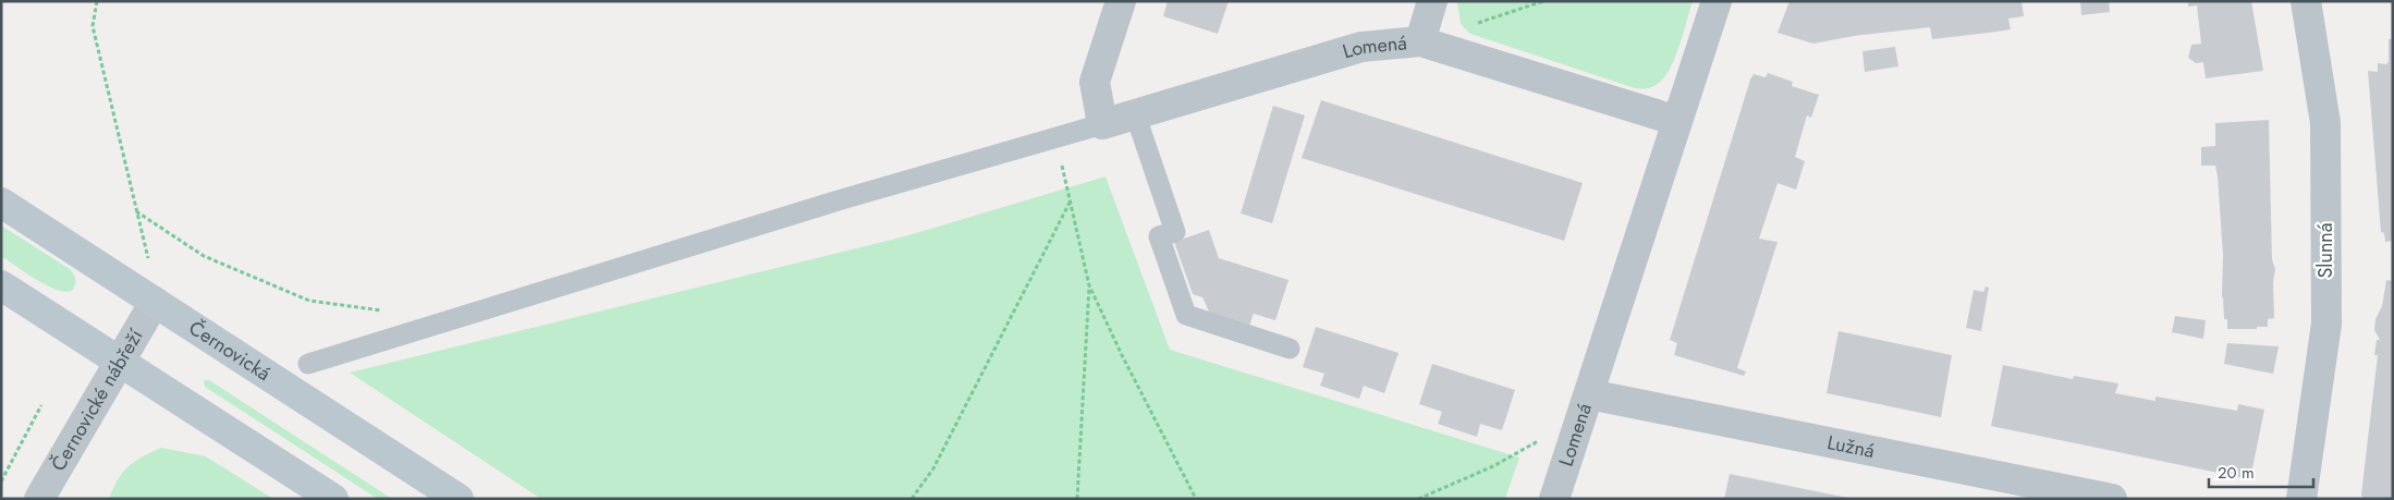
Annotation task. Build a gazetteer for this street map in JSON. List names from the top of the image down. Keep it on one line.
{"streets":{"main road":["Černovická"],"street":["Lomená","Slunná","Černovické nábřeží","Lužná"]},"crossings":[["Lomená","Lužná"],["Černovická","Černovické nábřeží"]],"scale_bar":"20 m"}
